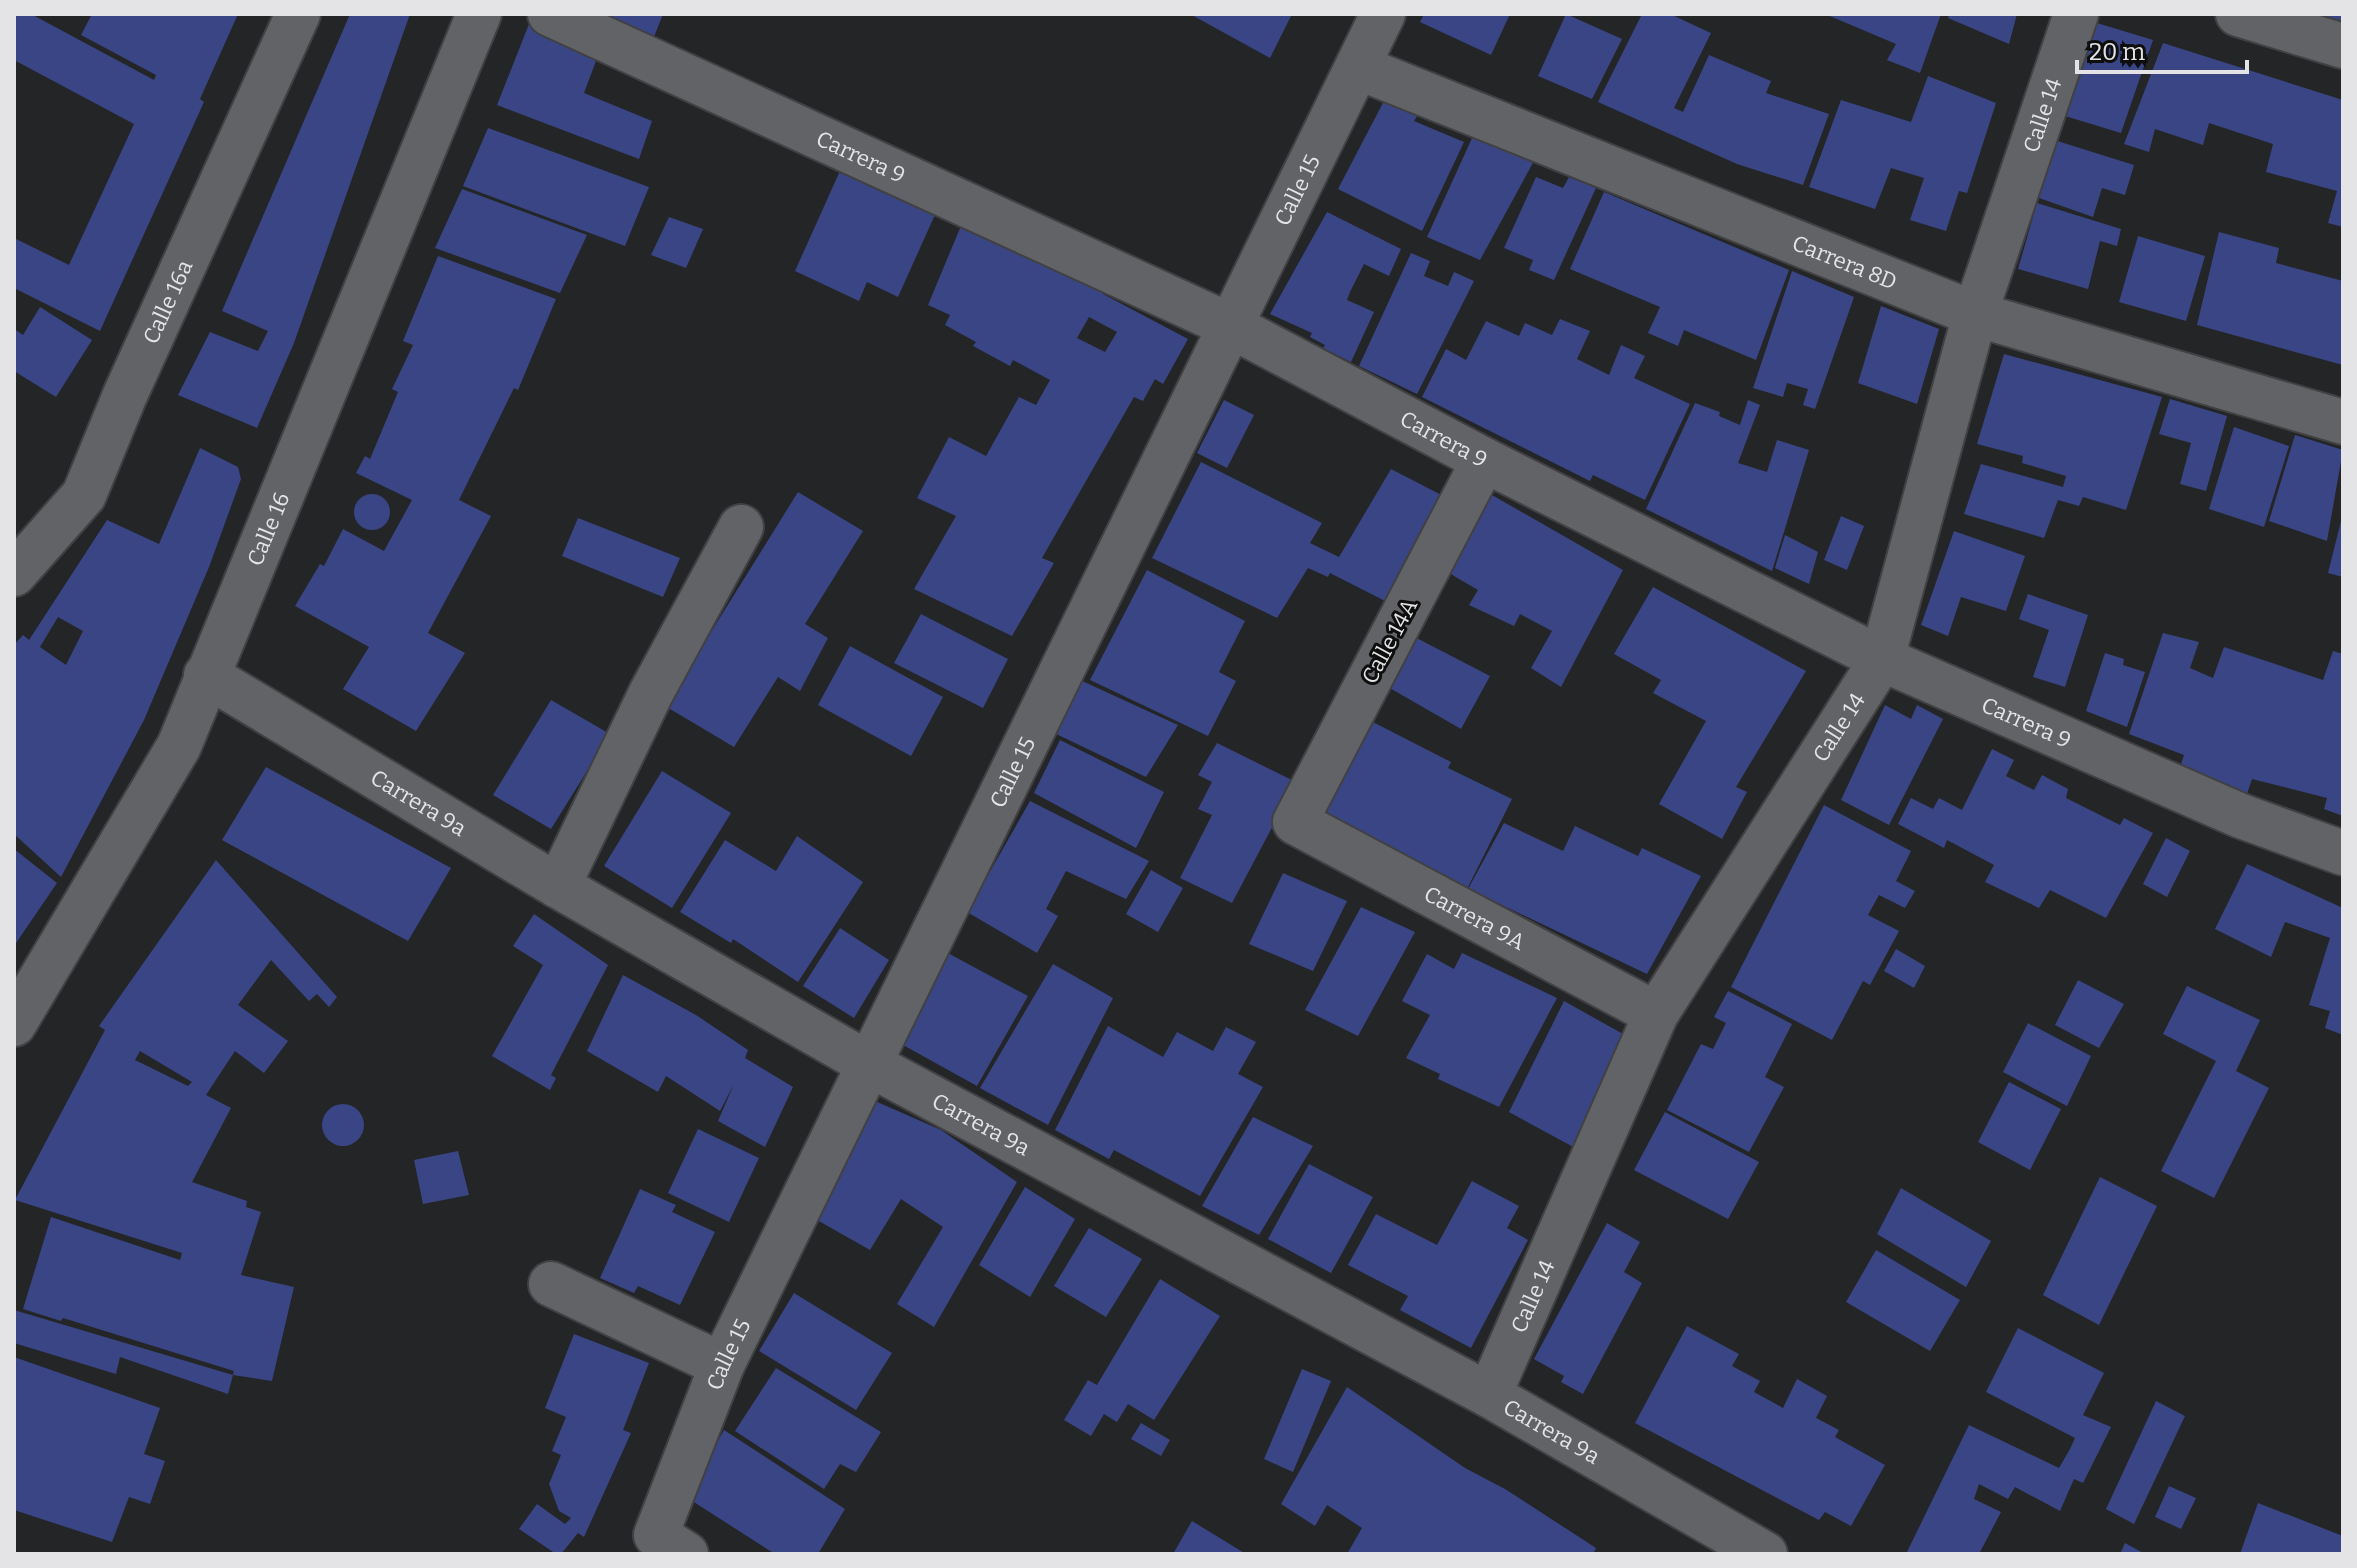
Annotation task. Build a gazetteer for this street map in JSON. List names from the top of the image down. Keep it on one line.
{"streets":{"street":["Calle 14","Carrera 9","Calle 15","Carrera 8D","Calle 16a","Calle 16","Calle 14A","Carrera 9a","Carrera 9A"]},"crossings":[["Calle 14","Carrera 9"],["Calle 14","Carrera 8D"],["Calle 14","Carrera 9a"],["Calle 14","Carrera 9A"],["Carrera 9","Calle 15"],["Carrera 9","Calle 14A"],["Calle 15","Carrera 8D"],["Calle 15","Carrera 9a"],["Calle 16","Carrera 9a"],["Calle 14A","Carrera 9A"]],"scale_bar":"20 m"}
